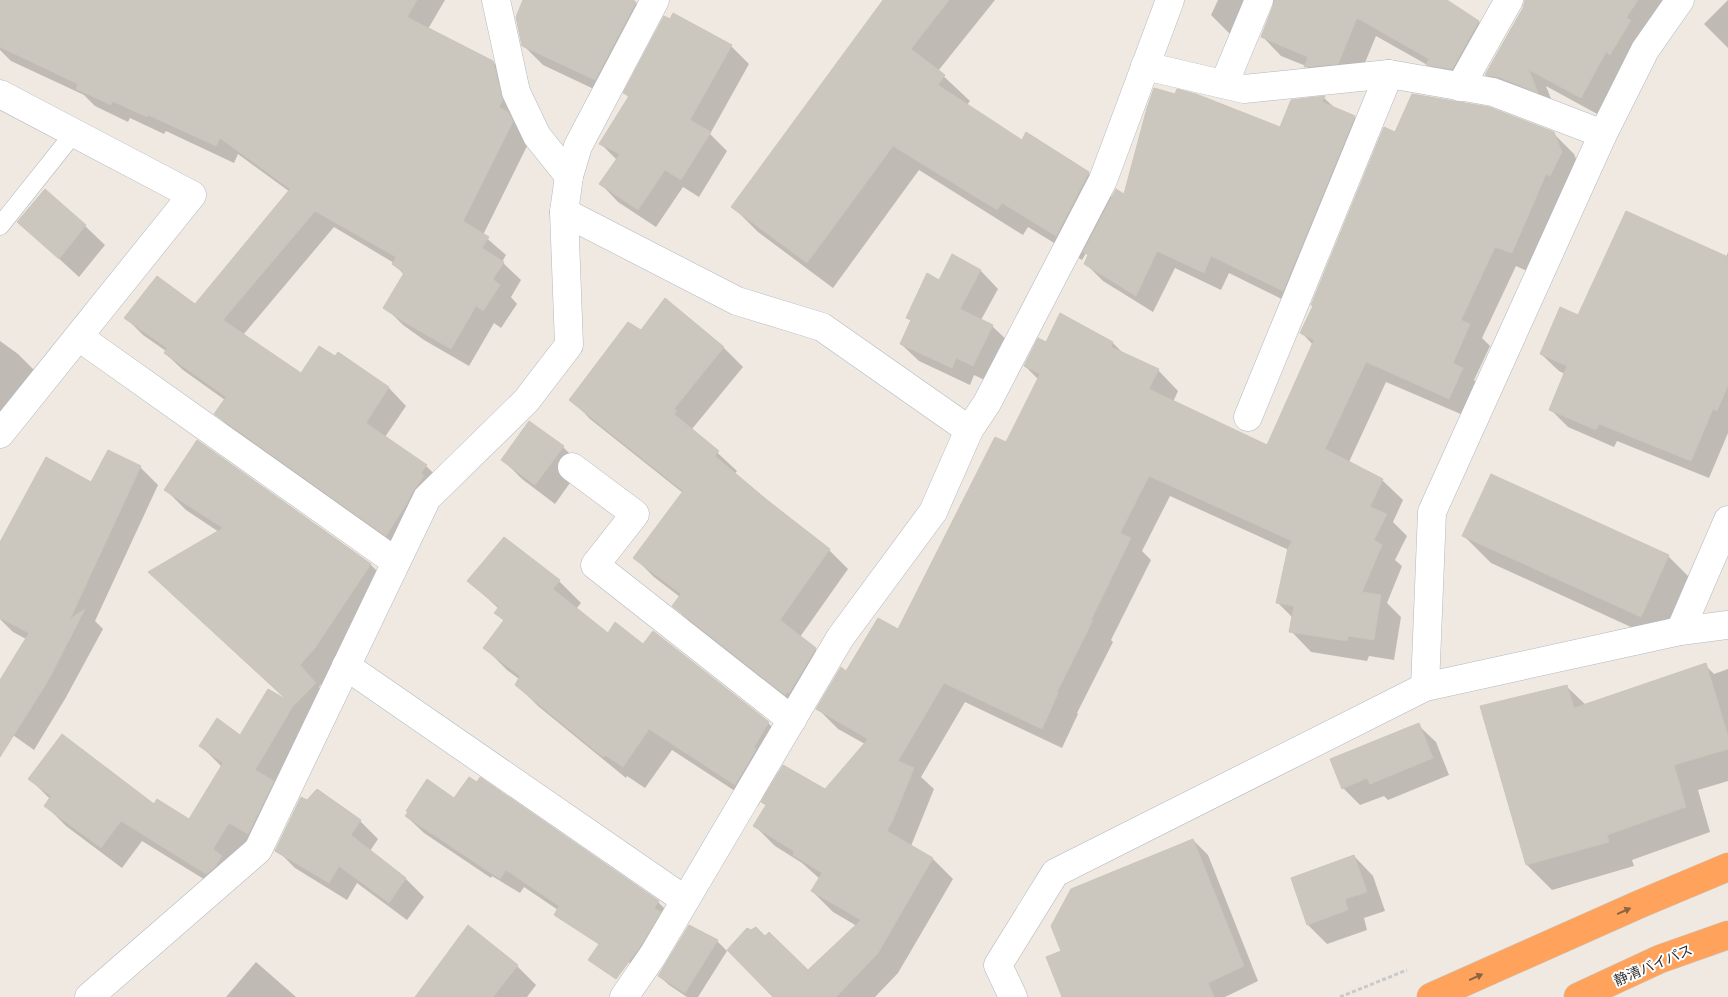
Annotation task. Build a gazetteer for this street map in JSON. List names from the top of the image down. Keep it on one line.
{"streets":{"highway":["静清バイパス"]}}
